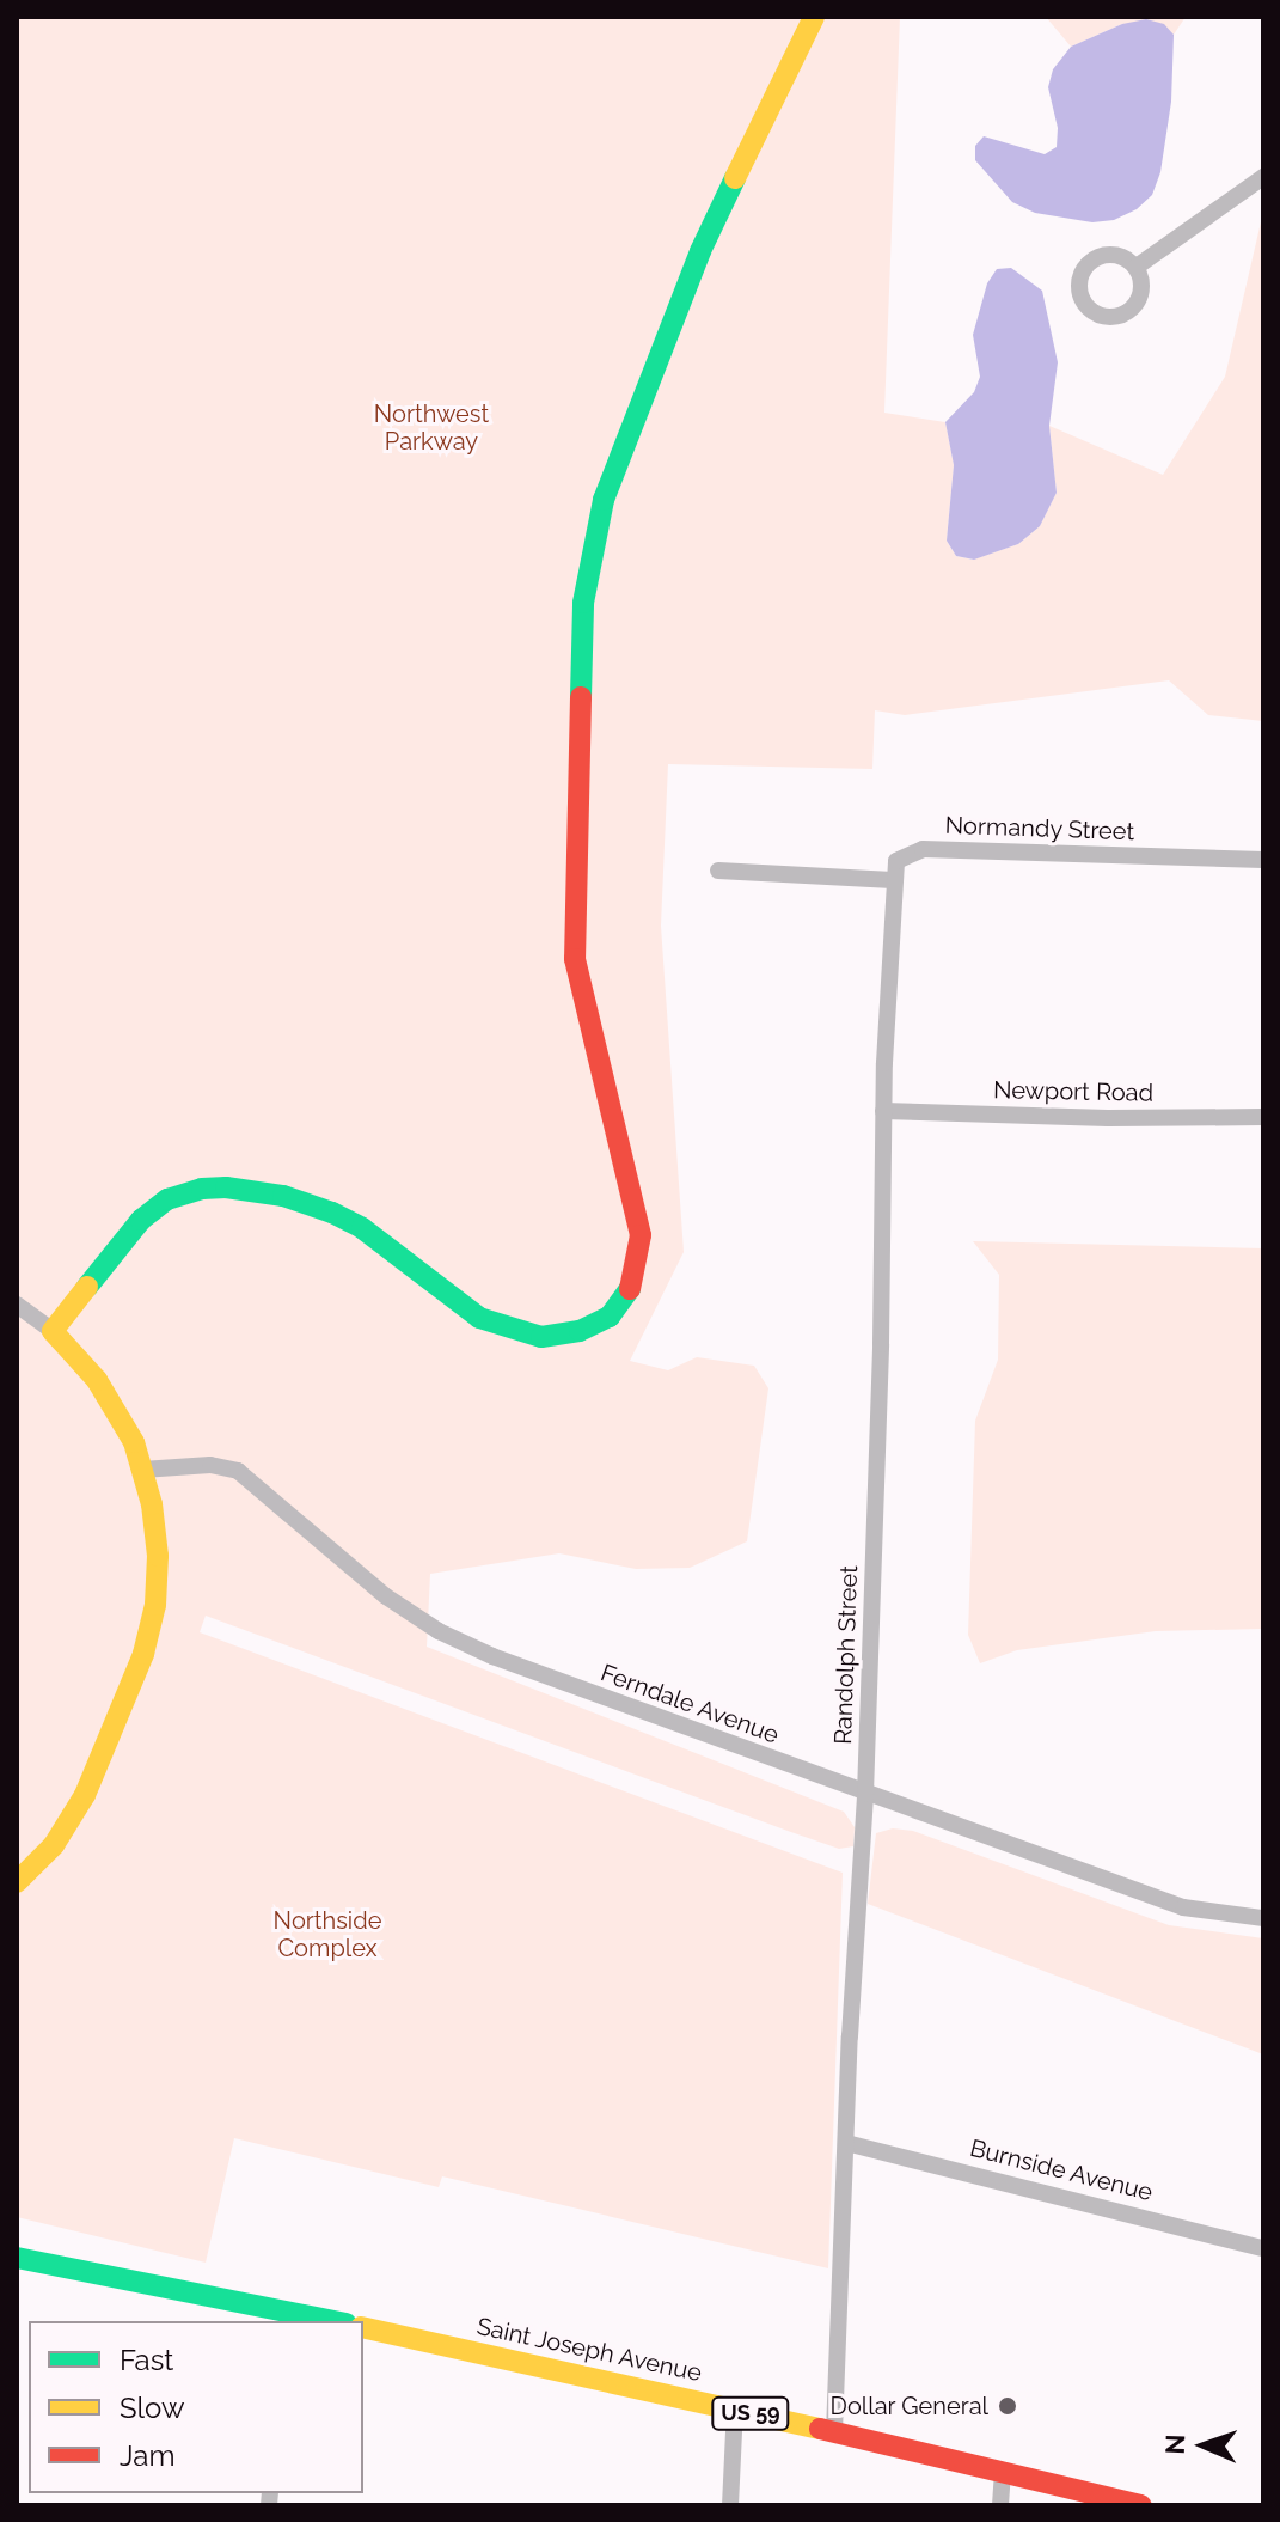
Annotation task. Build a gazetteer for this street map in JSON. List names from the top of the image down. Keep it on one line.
{"streets":{"street":["Normandy Street","Newport Road","Randolph Street","Ferndale Avenue","Burnside Avenue","Saint Joseph Avenue","US 59"]},"crossings":[["Normandy Street","Randolph Street"],["Newport Road","Randolph Street"],["Randolph Street","Ferndale Avenue"],["Randolph Street","Burnside Avenue"],["Randolph Street","Saint Joseph Avenue"]],"parks":["Northwest Parkway","Northside Complex"],"places":["Dollar General"],"legend":["Fast","Slow","Jam"],"north":"left"}
